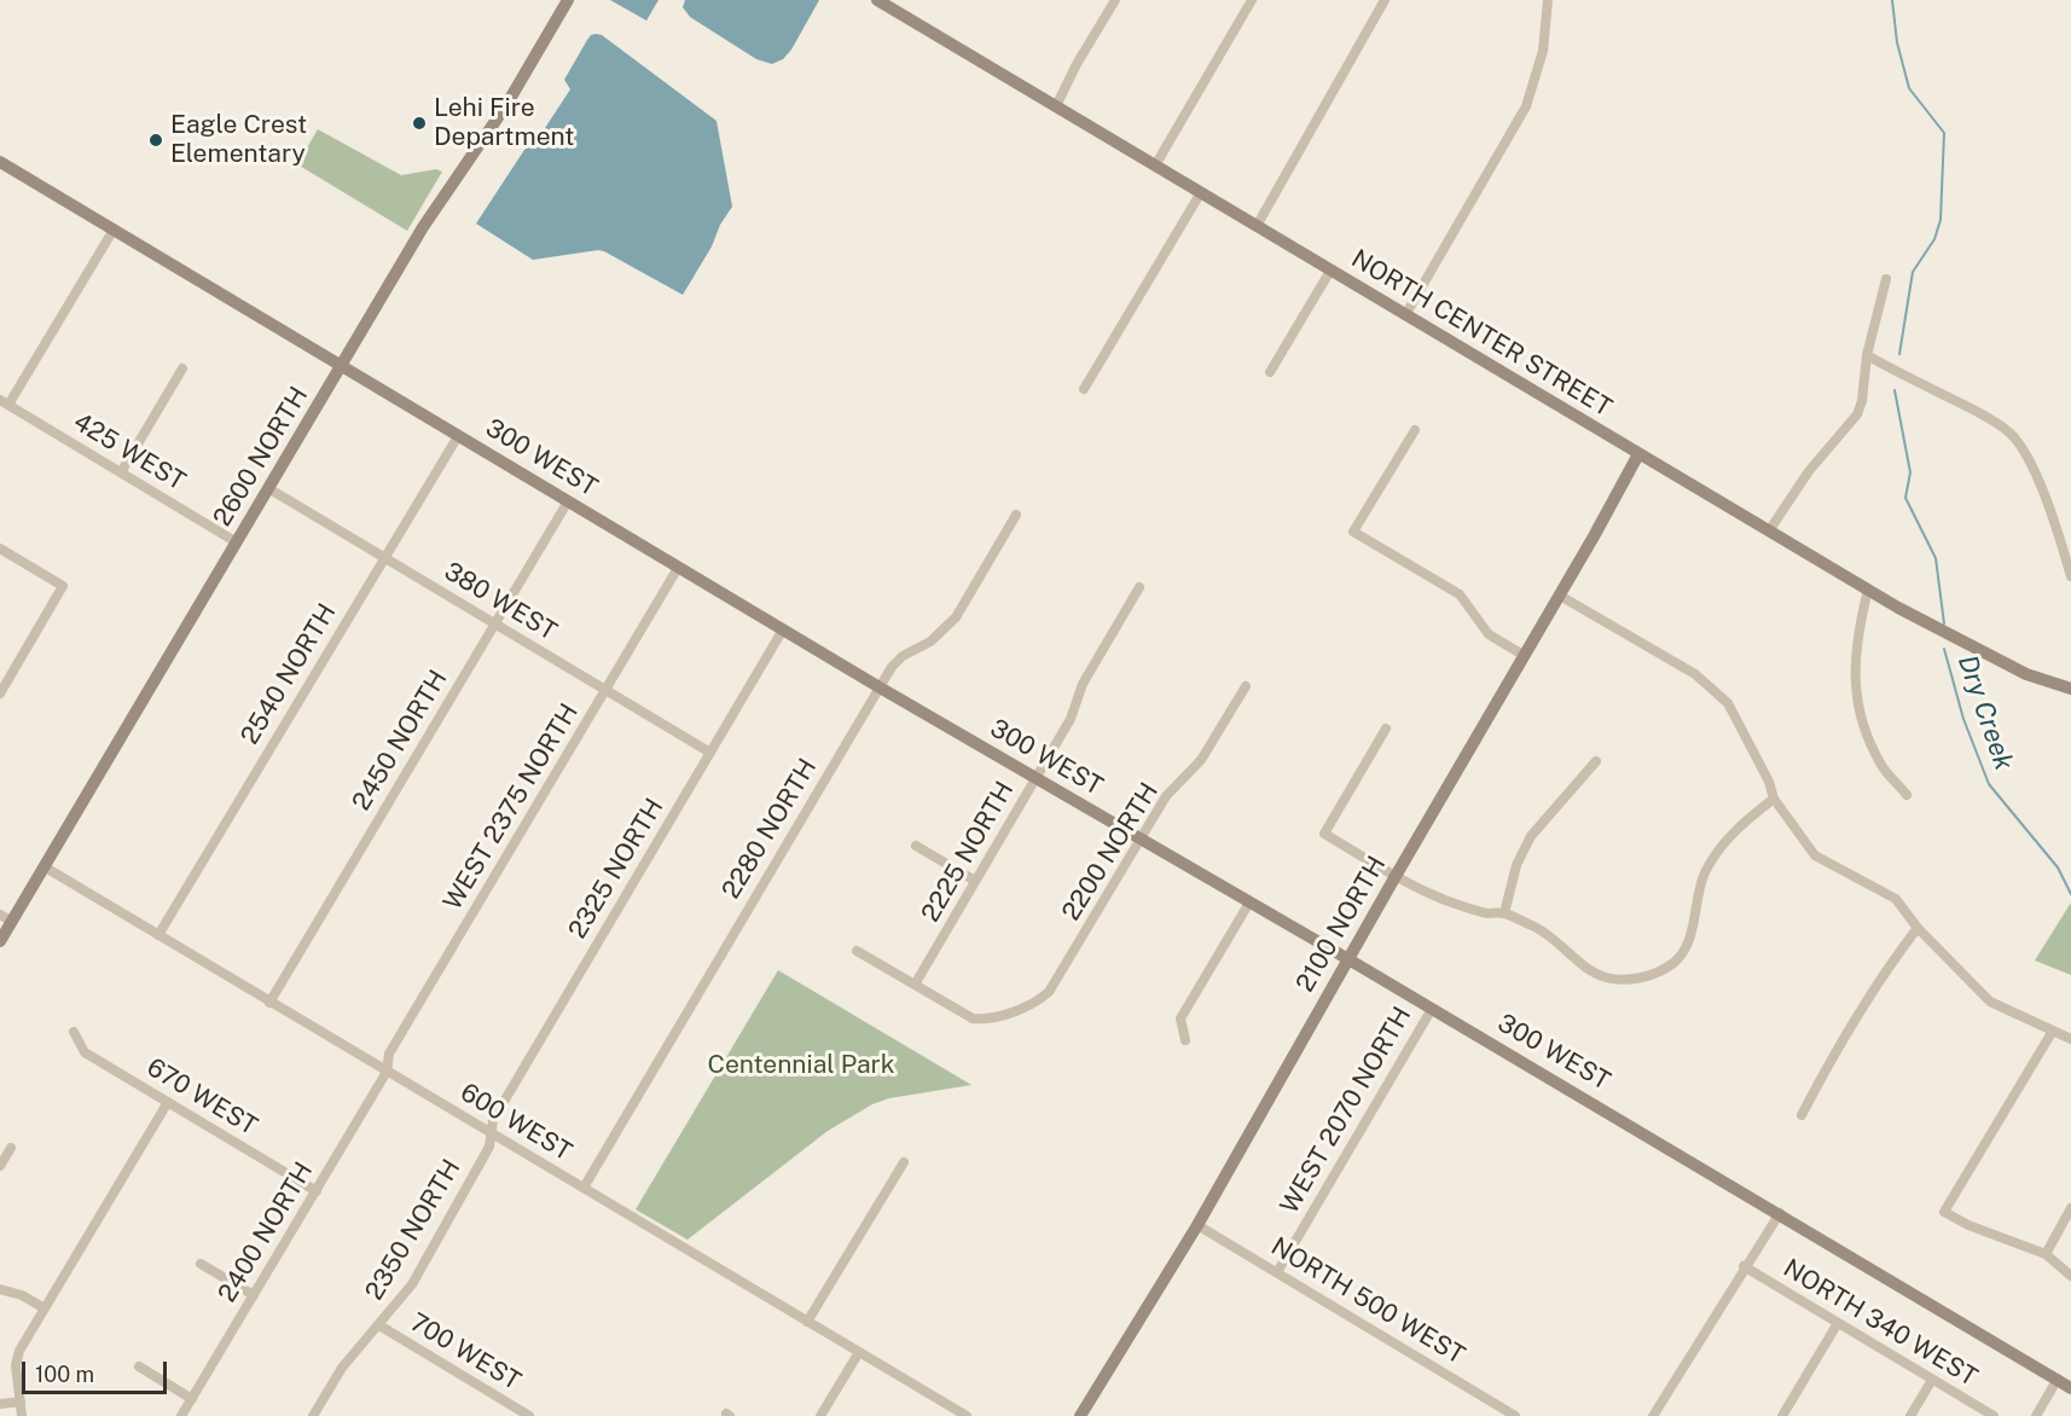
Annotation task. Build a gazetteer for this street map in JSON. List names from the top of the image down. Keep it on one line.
{"streets":{"street":["NORTH CENTER STREET","425 WEST","2600 NORTH","300 WEST","380 WEST","2540 NORTH","2450 NORTH","WEST 2375 NORTH","2280 NORTH","2225 NORTH","2200 NORTH","2325 NORTH","2100 NORTH","670 WEST","WEST 2070 NORTH","600 WEST","2350 NORTH","2400 NORTH","NORTH 500 WEST","NORTH 340 WEST","700 WEST"]},"crossings":[["NORTH CENTER STREET","2100 NORTH"],["425 WEST","2600 NORTH"],["2600 NORTH","300 WEST"],["2600 NORTH","380 WEST"],["2600 NORTH","600 WEST"],["300 WEST","2540 NORTH"],["300 WEST","2450 NORTH"],["300 WEST","WEST 2375 NORTH"],["300 WEST","2280 NORTH"],["300 WEST","2225 NORTH"],["300 WEST","2200 NORTH"],["300 WEST","2325 NORTH"],["300 WEST","2100 NORTH"],["300 WEST","WEST 2070 NORTH"],["380 WEST","2540 NORTH"],["380 WEST","2450 NORTH"],["380 WEST","WEST 2375 NORTH"],["380 WEST","2325 NORTH"],["2540 NORTH","600 WEST"],["2450 NORTH","600 WEST"],["WEST 2375 NORTH","600 WEST"],["WEST 2375 NORTH","2400 NORTH"],["2280 NORTH","600 WEST"],["2225 NORTH","2200 NORTH"],["2325 NORTH","600 WEST"],["2325 NORTH","2350 NORTH"],["2100 NORTH","NORTH 500 WEST"],["670 WEST","2400 NORTH"],["WEST 2070 NORTH","NORTH 500 WEST"],["600 WEST","2350 NORTH"],["600 WEST","2400 NORTH"],["2350 NORTH","700 WEST"]],"water":["Dry Creek"],"parks":["Centennial Park"],"places":["Lehi Fire Department","Eagle Crest Elementary"],"scale_bar":"100 m"}
